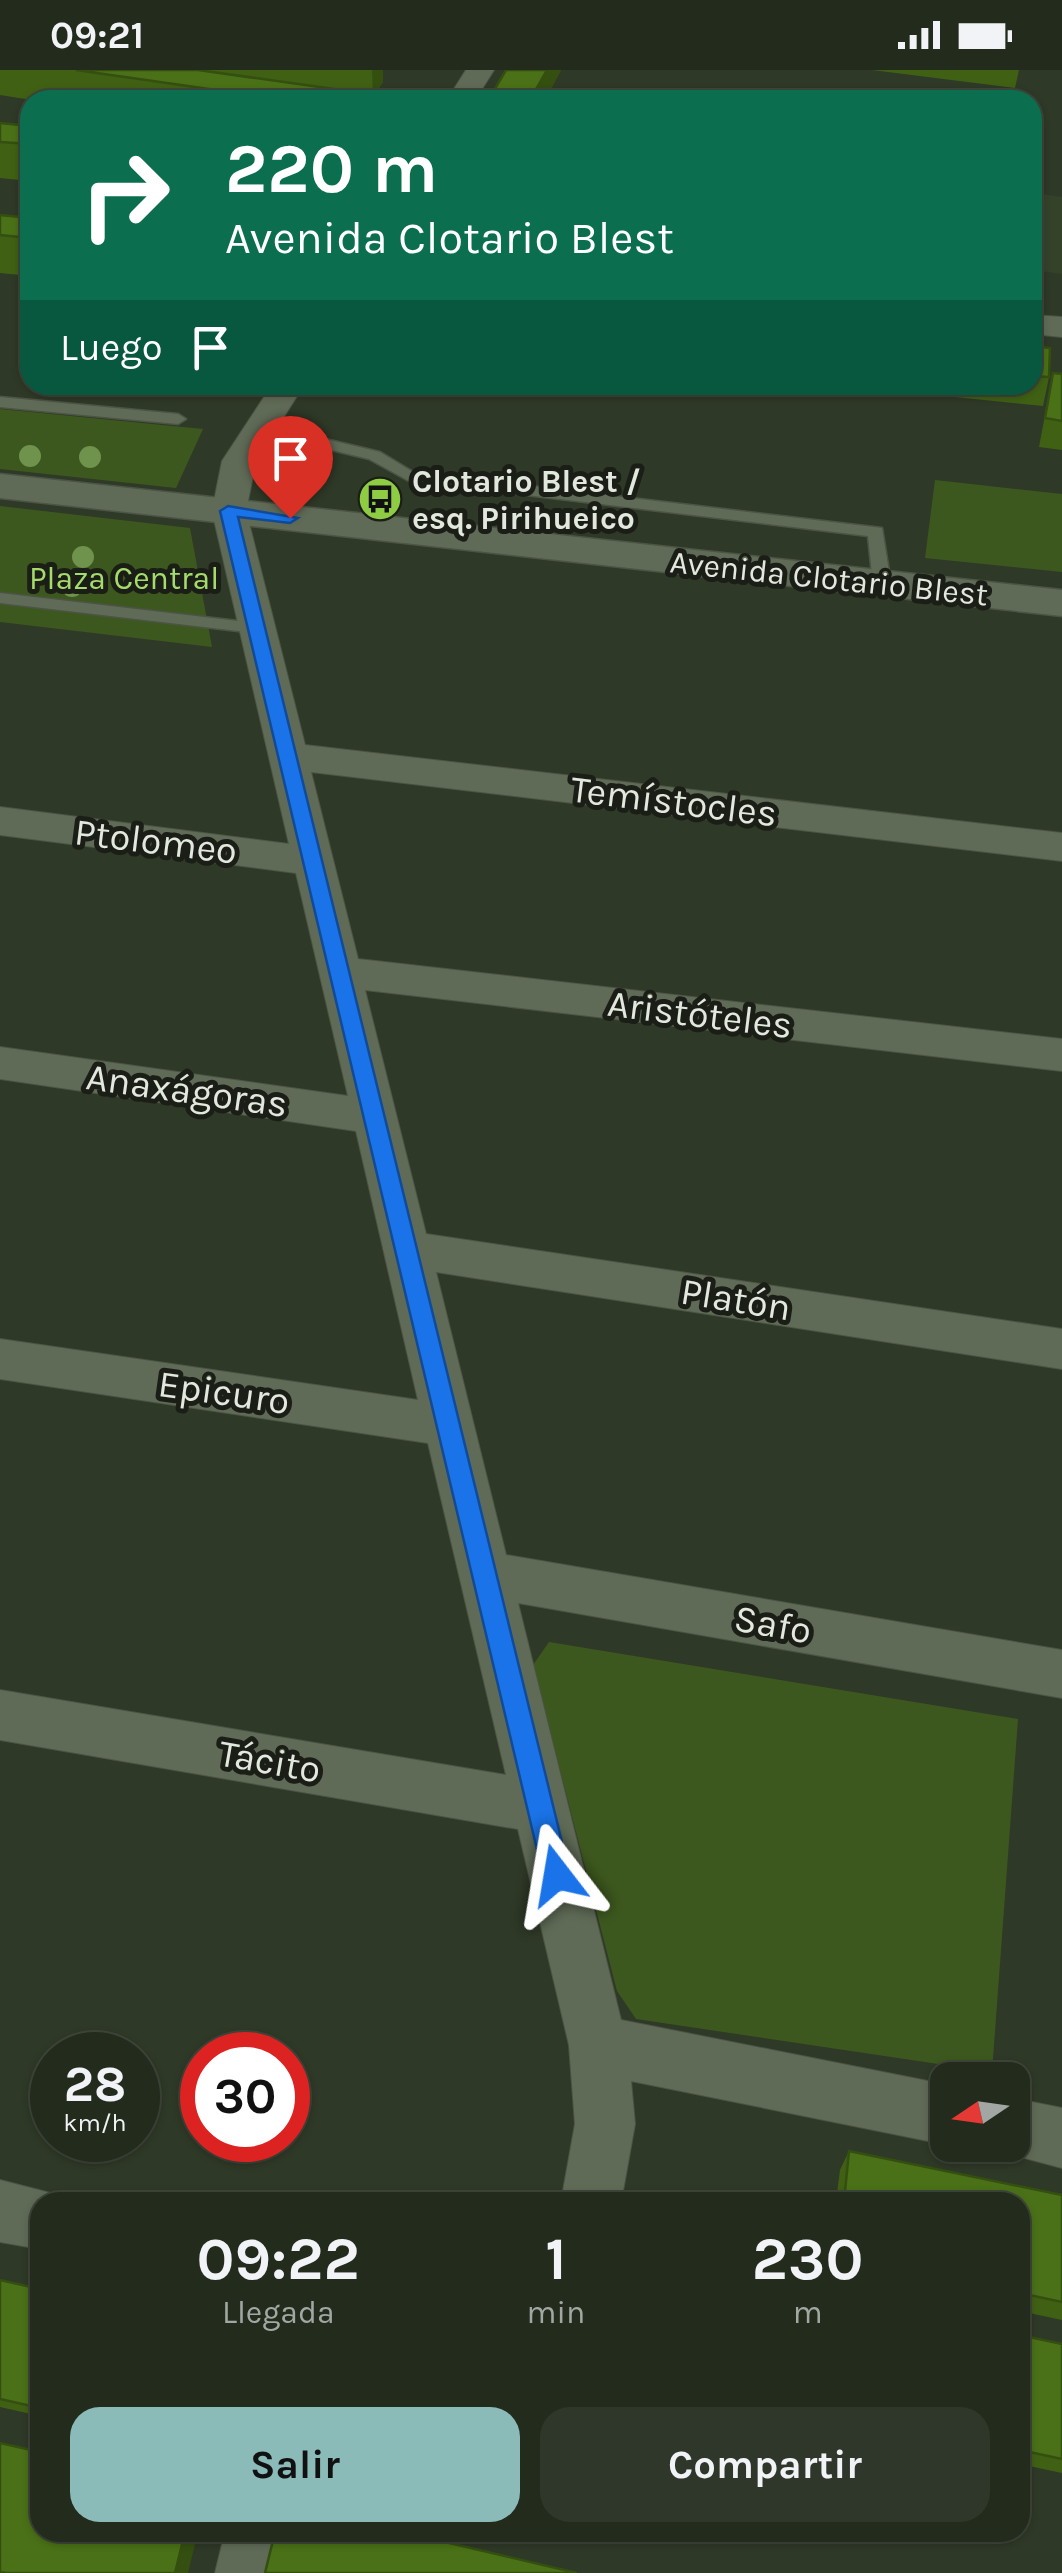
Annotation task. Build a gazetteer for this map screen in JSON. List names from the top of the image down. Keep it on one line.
{"streets":{"main road":["Avenida Clotario Blest"],"street":["Temístocles","Ptolomeo","Aristóteles","Anaxágoras","Platón","Epicuro","Safo","Tácito"]},"parks":["Plaza Central"],"places":{"bus stop":["Clotario Blest / esq. Pirihueico"]},"north":"left","page":{"status":"09:21","turn":["220 m","Avenida Clotario Blest"],"then":"Luego","speed":"28 km/h","limit":"30","eta":["09:22","Llegada","1","min","230","m"],"buttons":["Salir","Compartir"]}}
